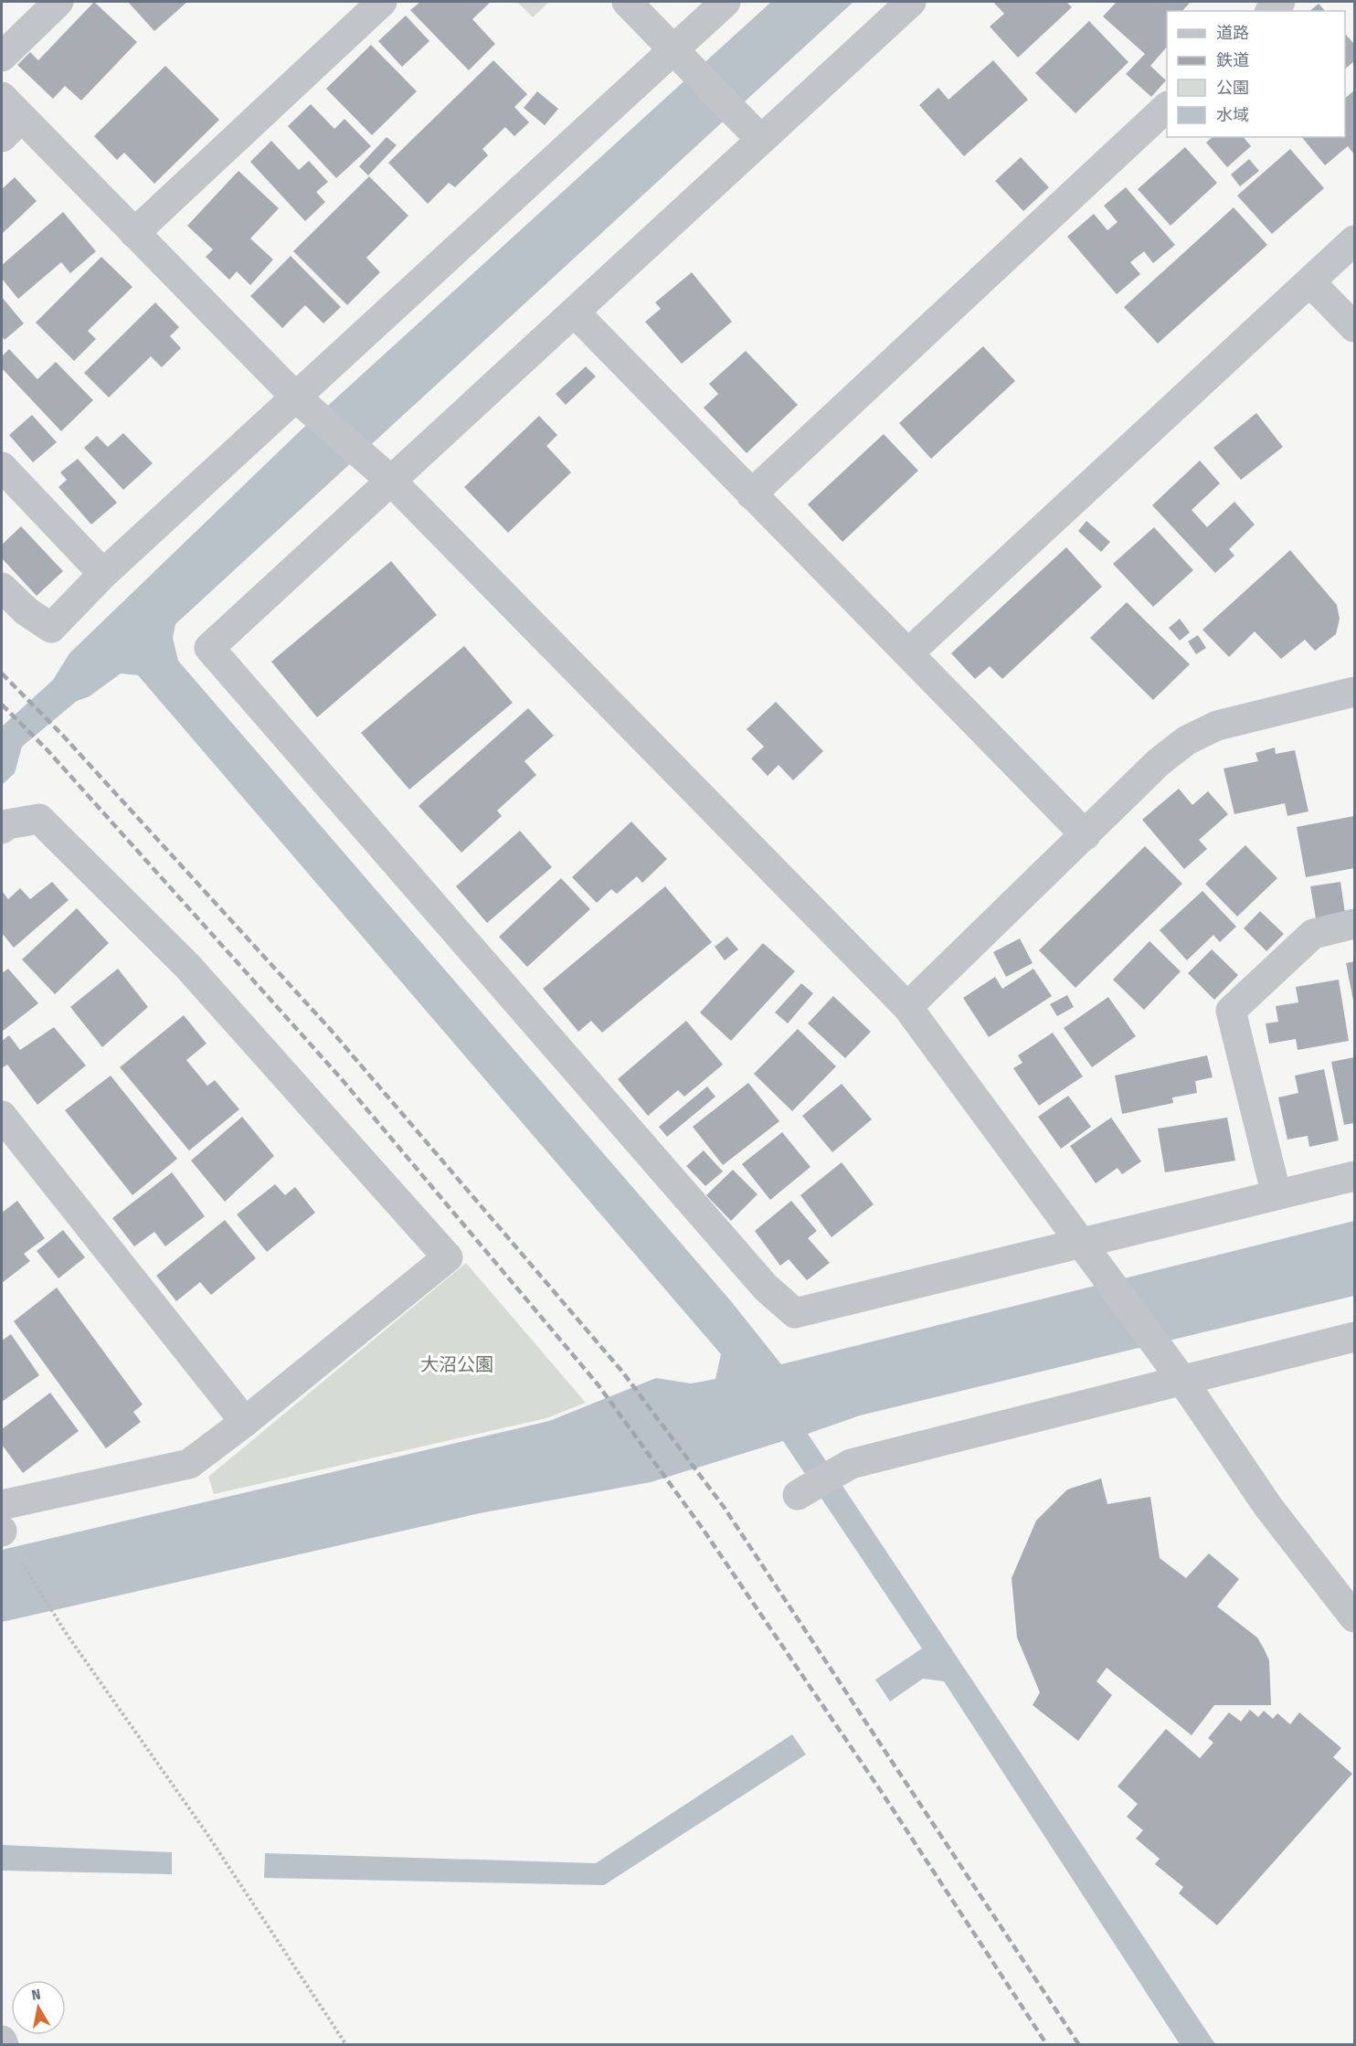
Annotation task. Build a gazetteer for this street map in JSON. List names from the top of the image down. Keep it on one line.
{"parks":["大沼公園"],"legend":["道路","鉄道","公園","水域"],"north":"top"}
